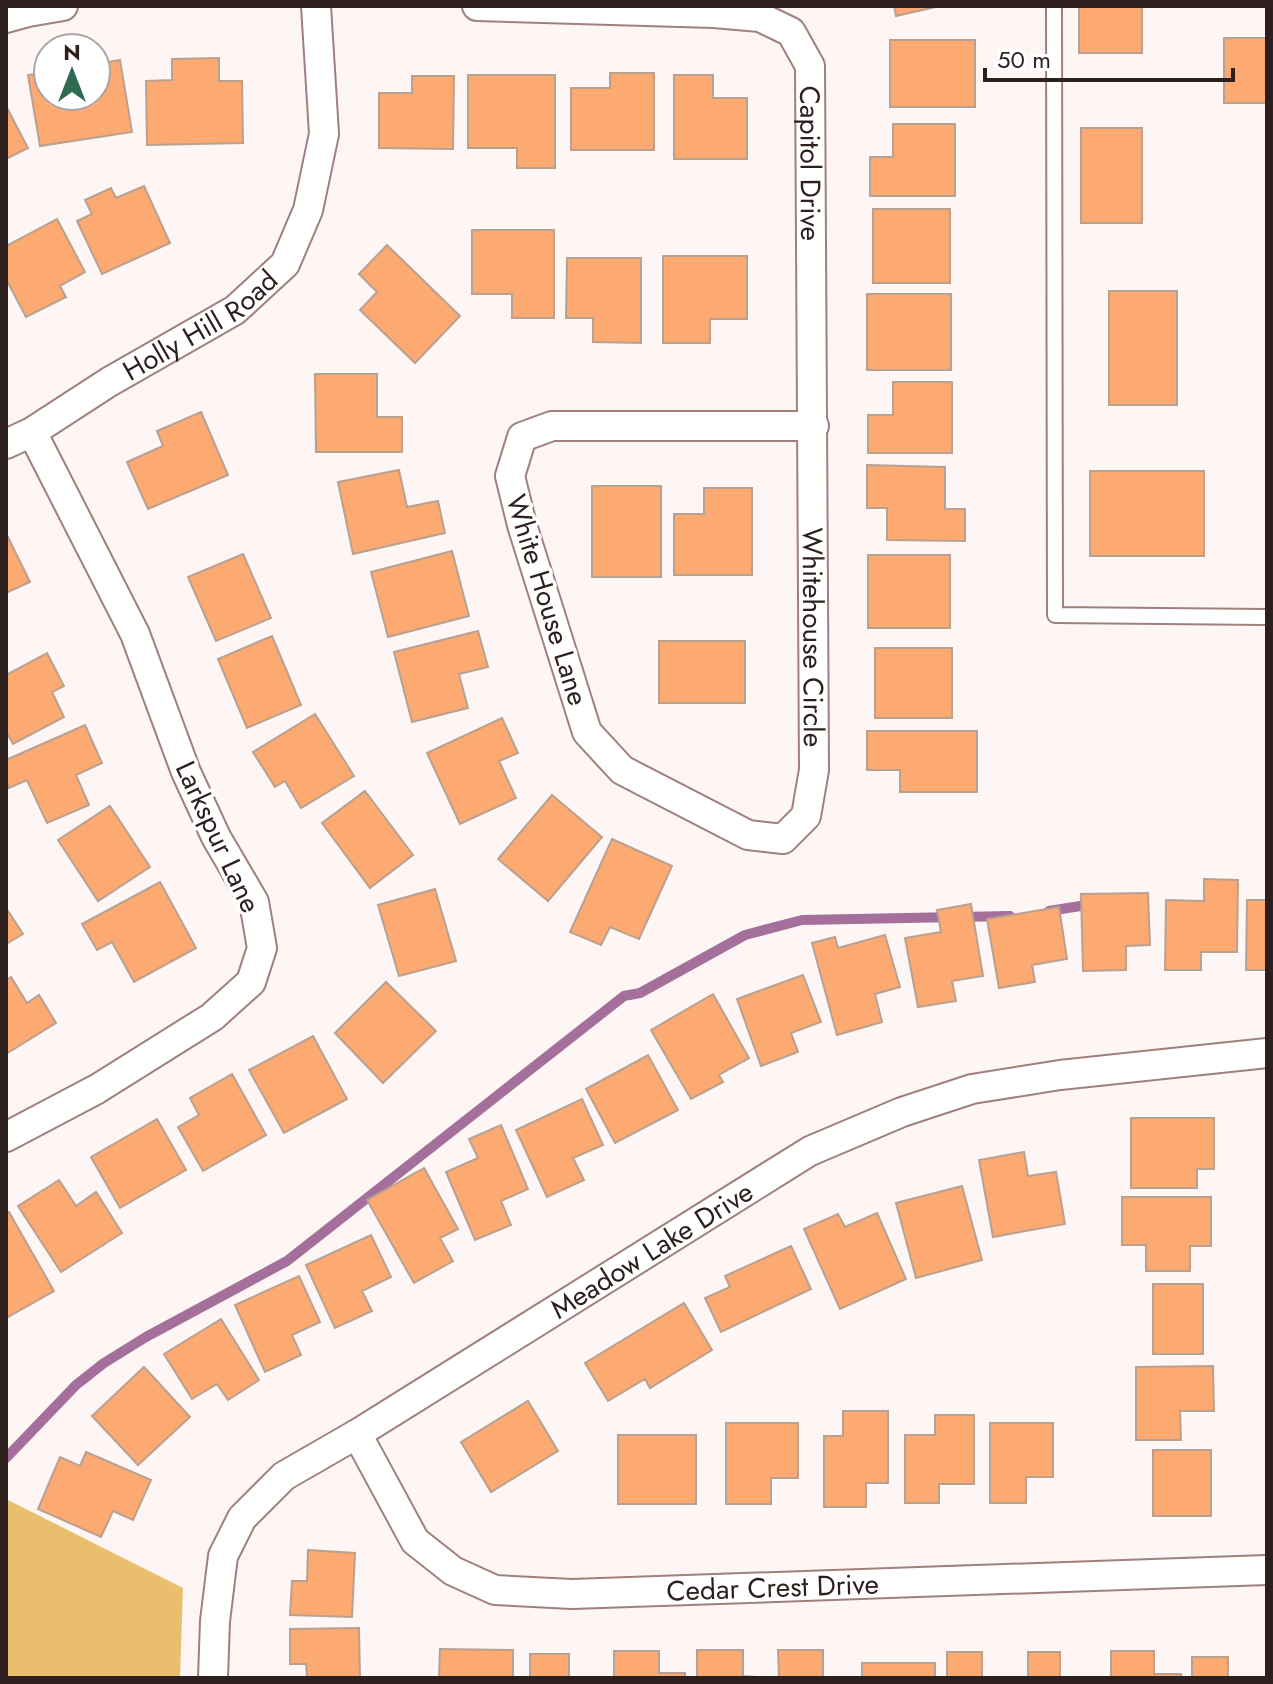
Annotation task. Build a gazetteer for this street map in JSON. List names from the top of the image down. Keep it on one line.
{"streets":{"street":["Capitol Drive","Holly Hill Road","White House Lane","Whitehouse Circle","Larkspur Lane","Meadow Lake Drive","Cedar Crest Drive"]},"crossings":[["Capitol Drive","White House Lane"],["Capitol Drive","Whitehouse Circle"],["Holly Hill Road","Larkspur Lane"],["White House Lane","Whitehouse Circle"],["Meadow Lake Drive","Cedar Crest Drive"]],"scale_bar":"50 m","north":"top"}
